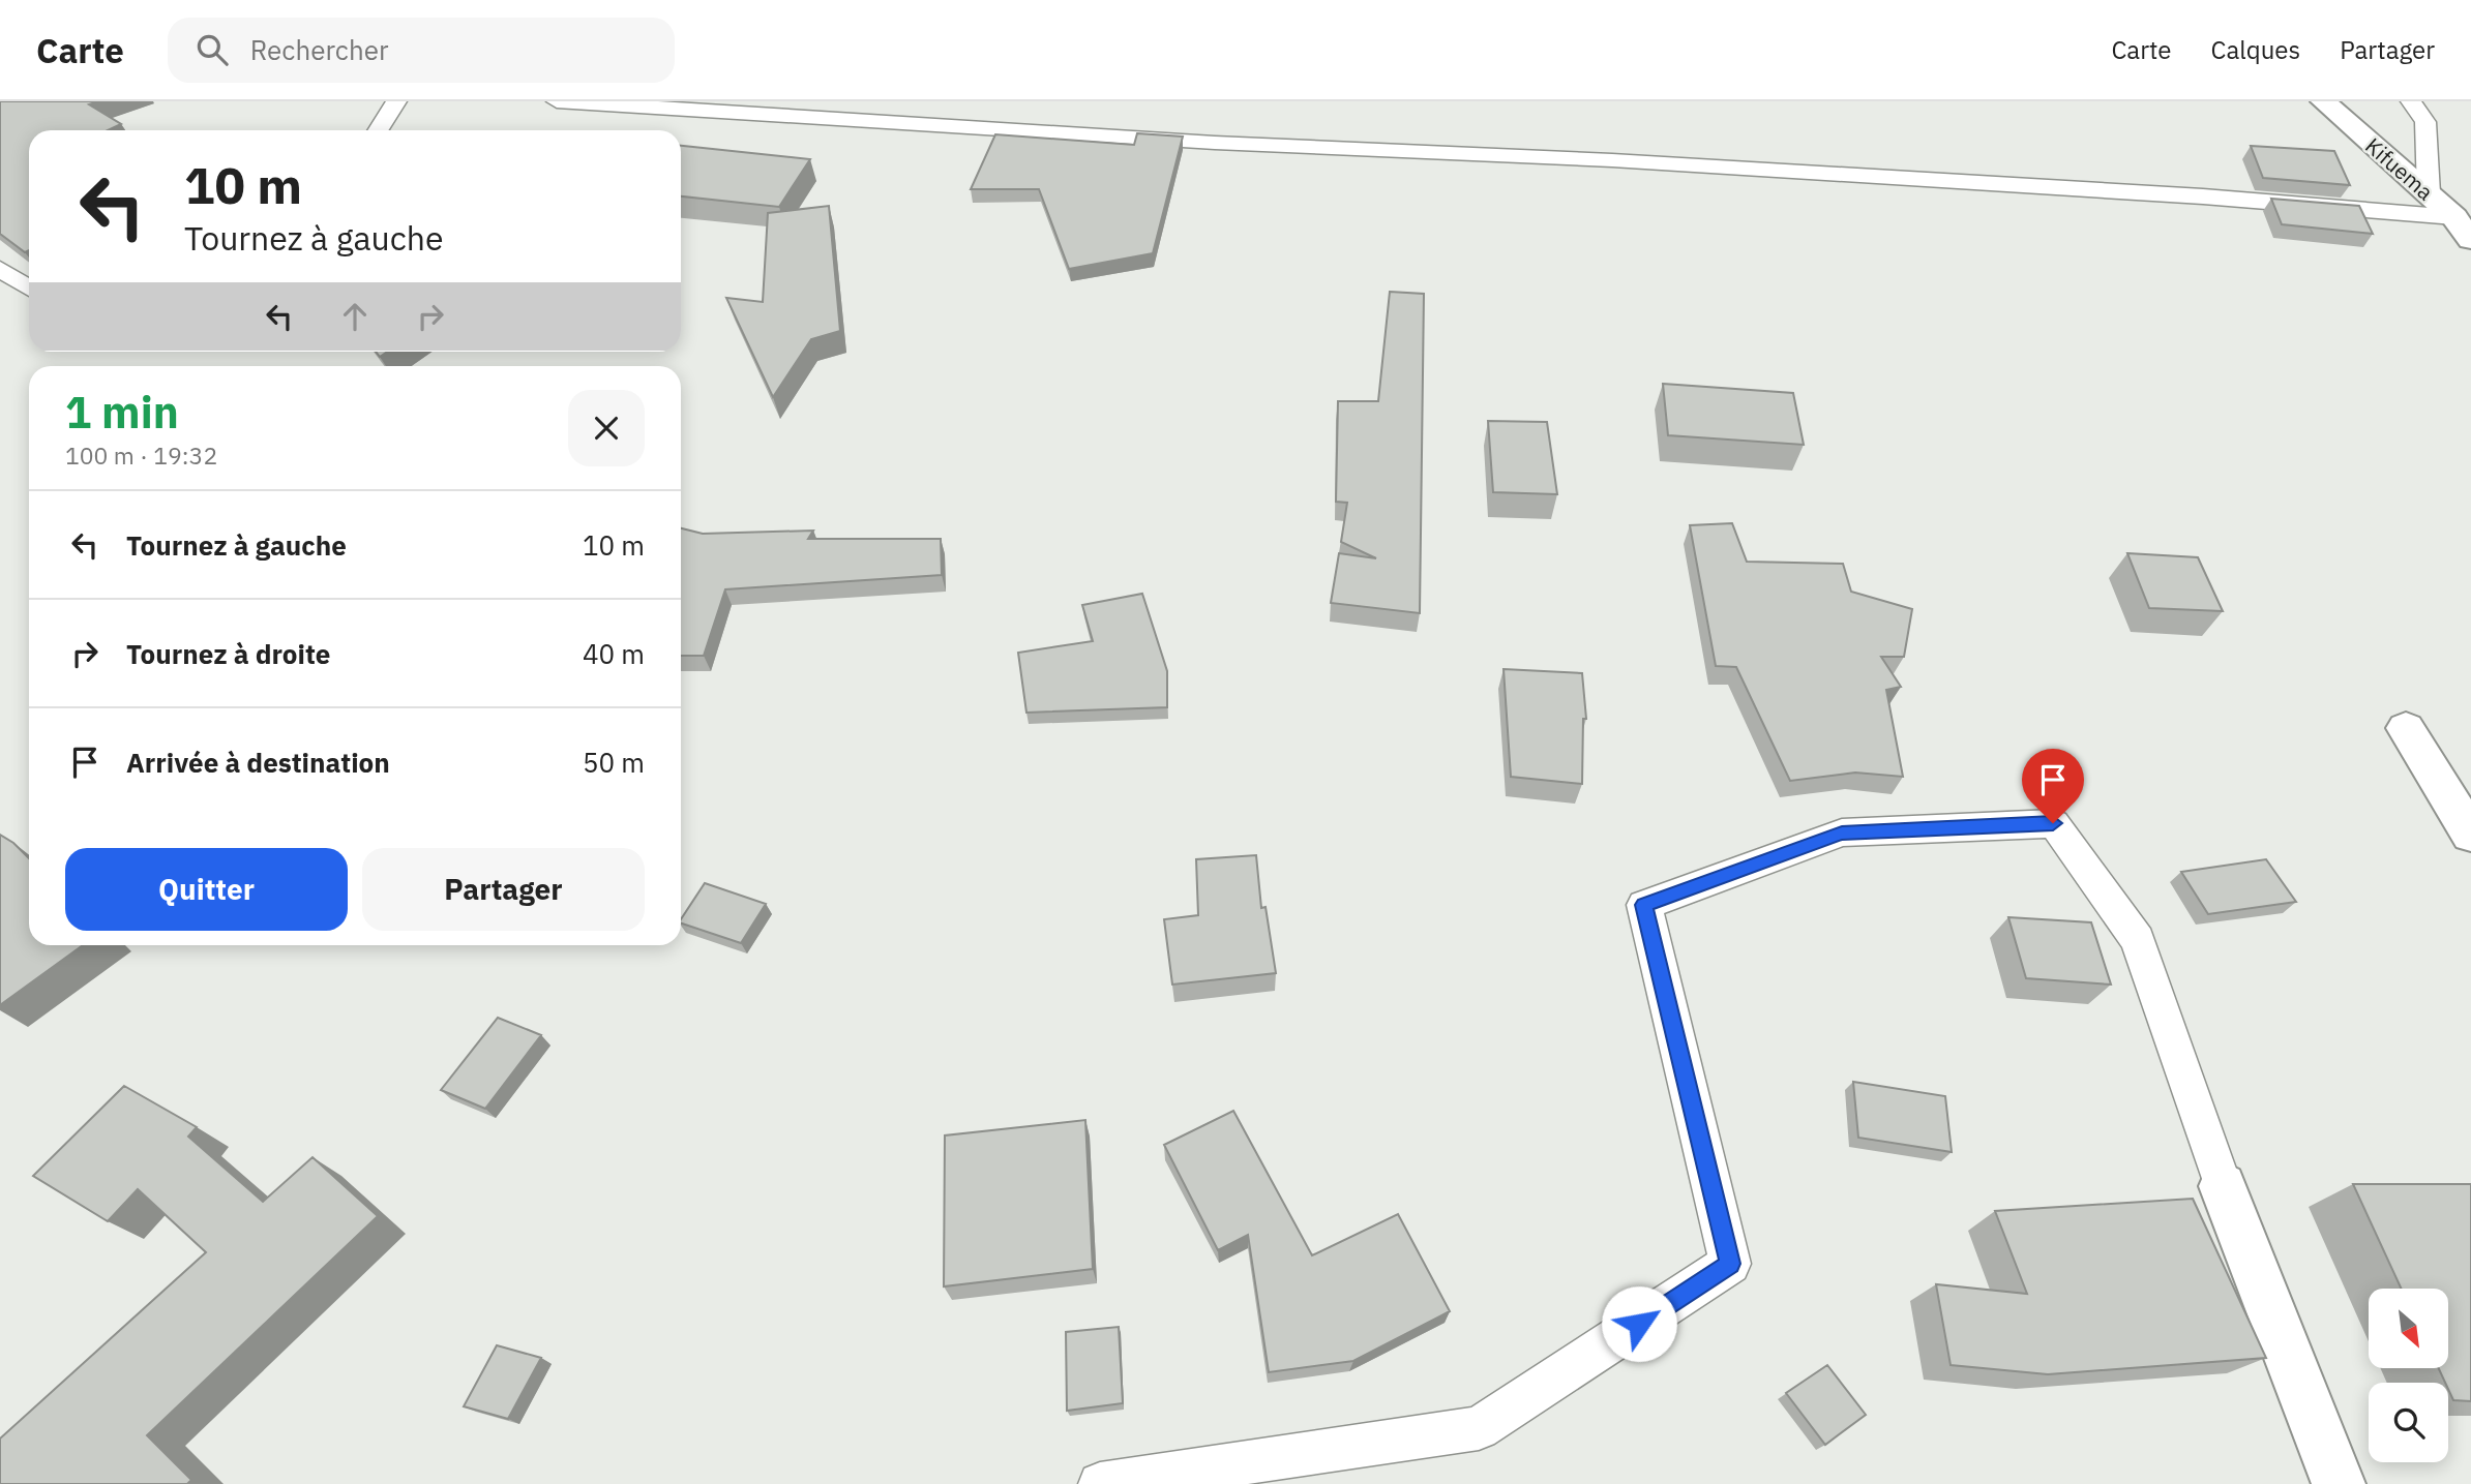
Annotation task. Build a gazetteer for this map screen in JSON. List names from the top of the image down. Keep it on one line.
{"streets":{"street":["Kifuema"]},"north":"bottom right","page":{"header":"Carte","search":"Rechercher","nav":["Carte","Calques","Partager"],"turn":["10 m","Tournez à gauche"],"heading":["1 min","100 m · 19:32"],"list":[{"name":"Tournez à gauche","value":"10 m"},{"name":"Tournez à droite","value":"40 m"},{"name":"Arrivée à destination","value":"50 m"}],"buttons":["Quitter","Partager"]}}
